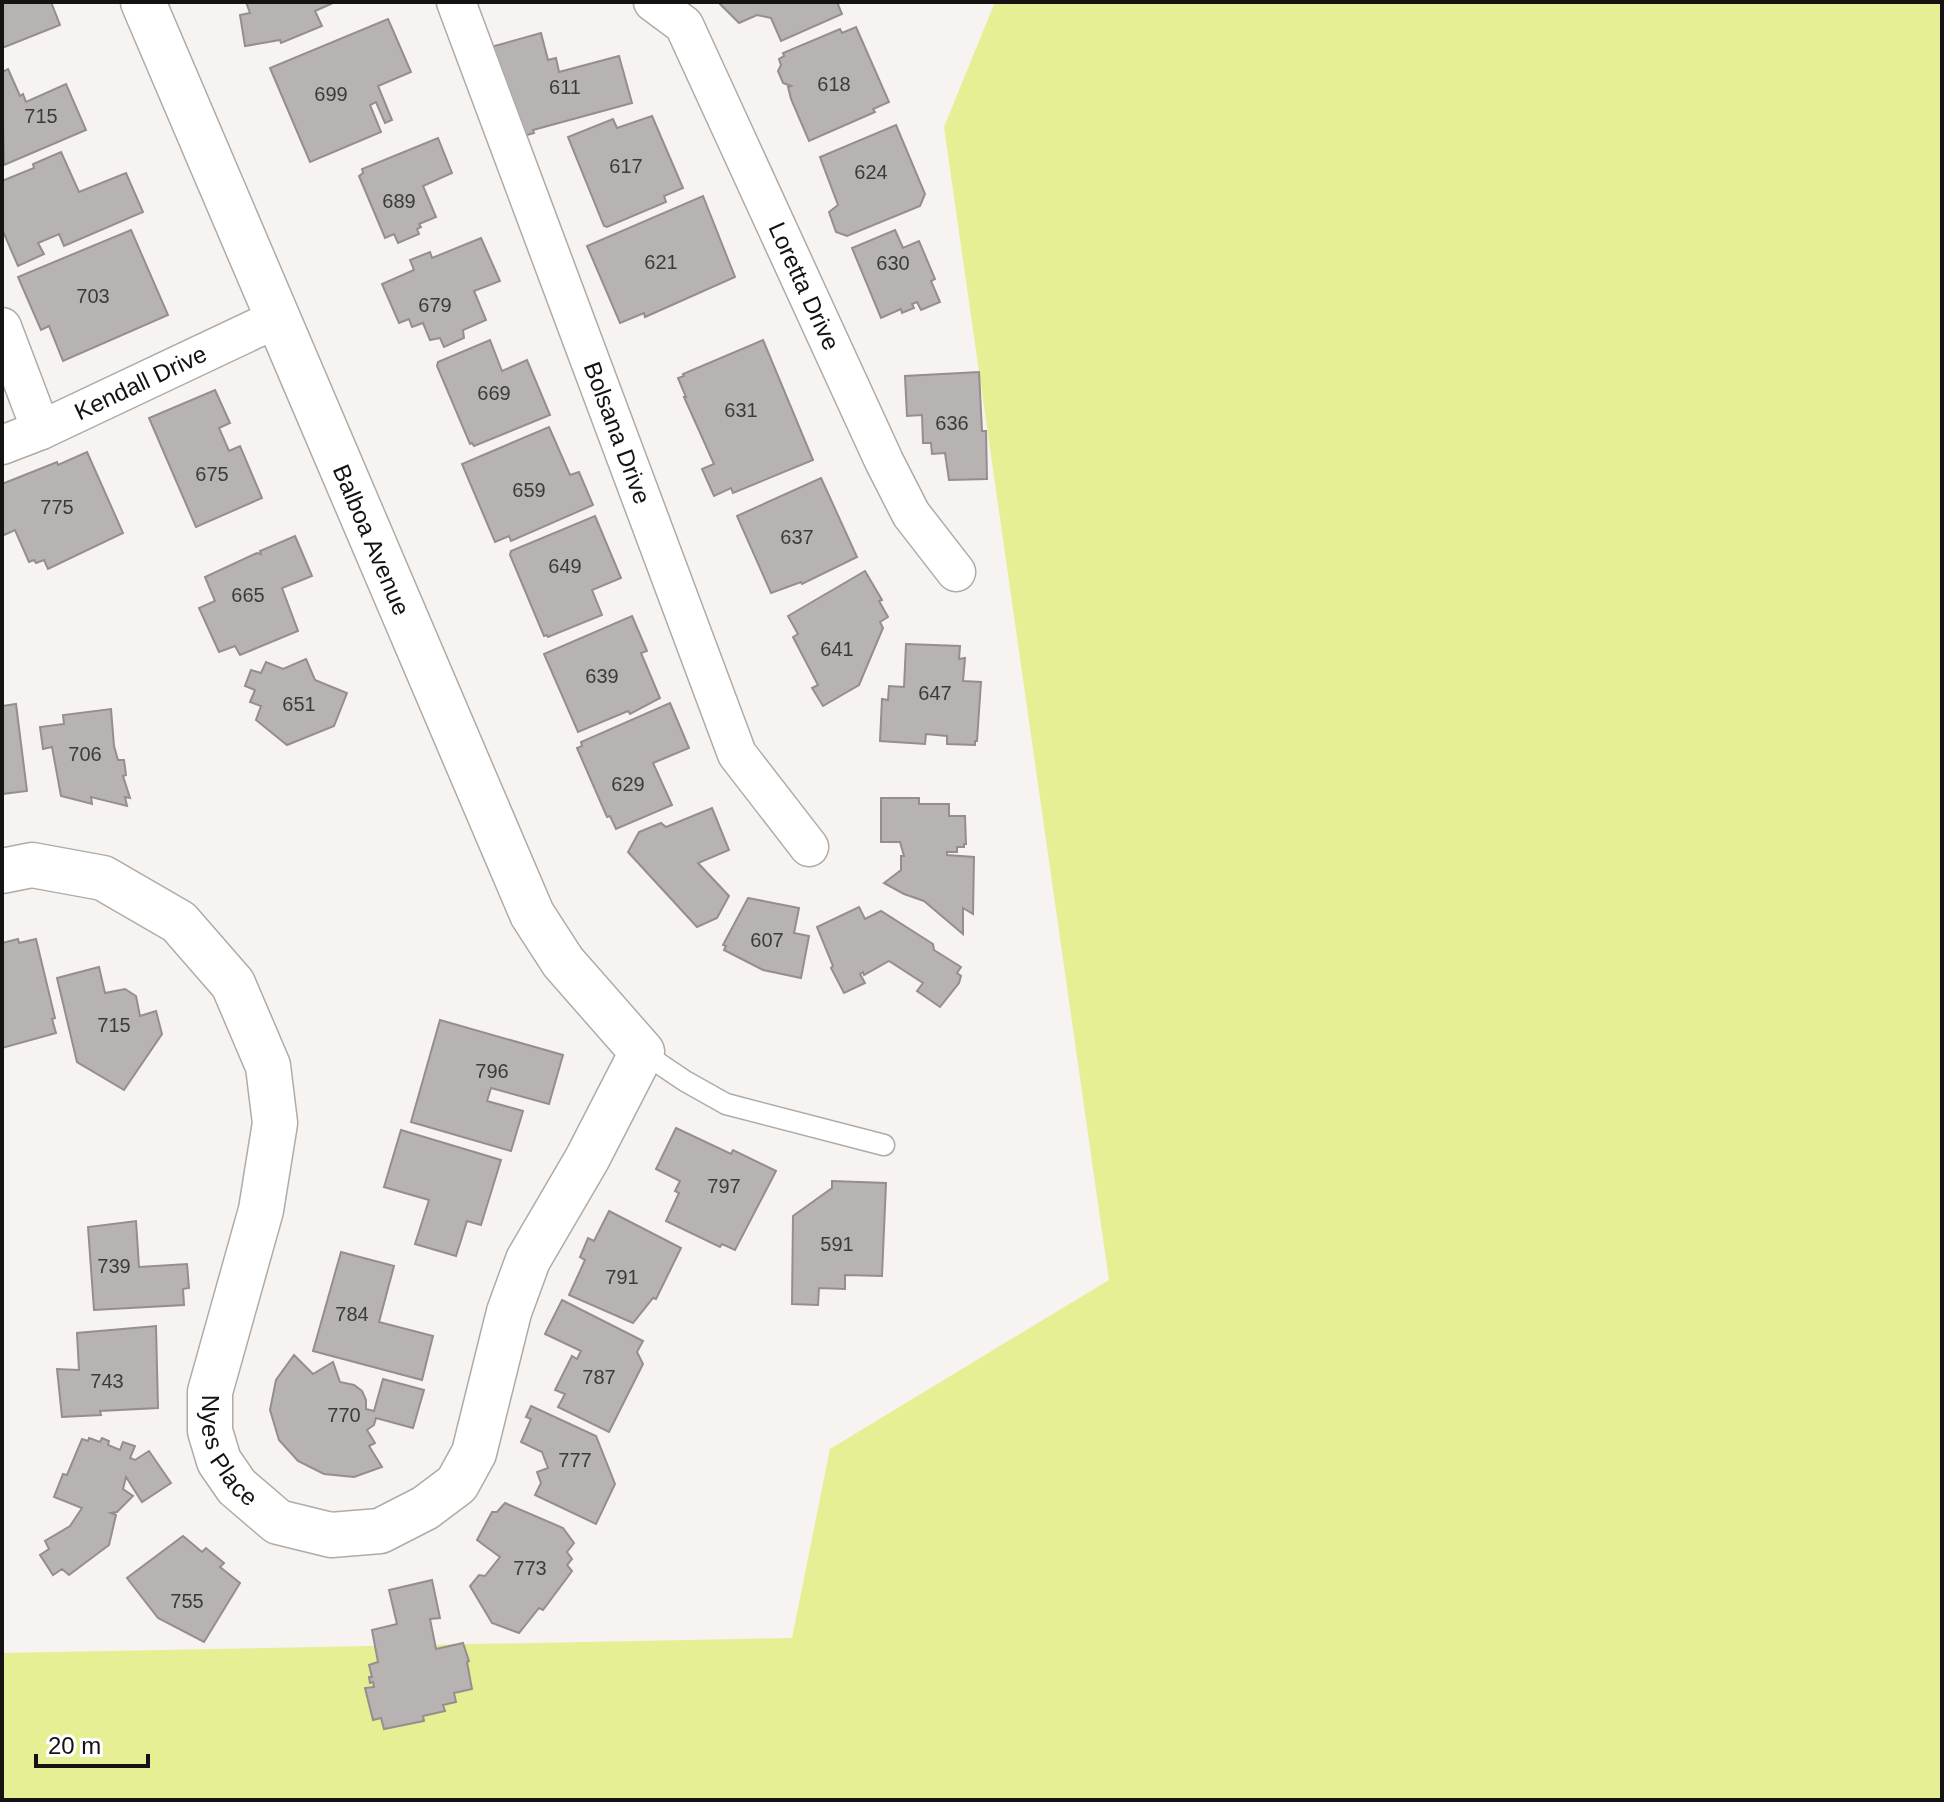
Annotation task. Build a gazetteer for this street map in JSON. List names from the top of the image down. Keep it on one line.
{"streets":{"street":["Loretta Drive","Kendall Drive","Bolsana Drive","Balboa Avenue","Nyes Place"]},"crossings":[["Kendall Drive","Balboa Avenue"],["Balboa Avenue","Nyes Place"]],"house_numbers":["618","611","699","715","617","624","689","621","630","703","679","669","631","636","675","659","775","637","649","665","641","639","647","651","706","629","607","715","796","797","591","739","791","784","787","743","770","777","773","755"],"scale_bar":"20 m"}
